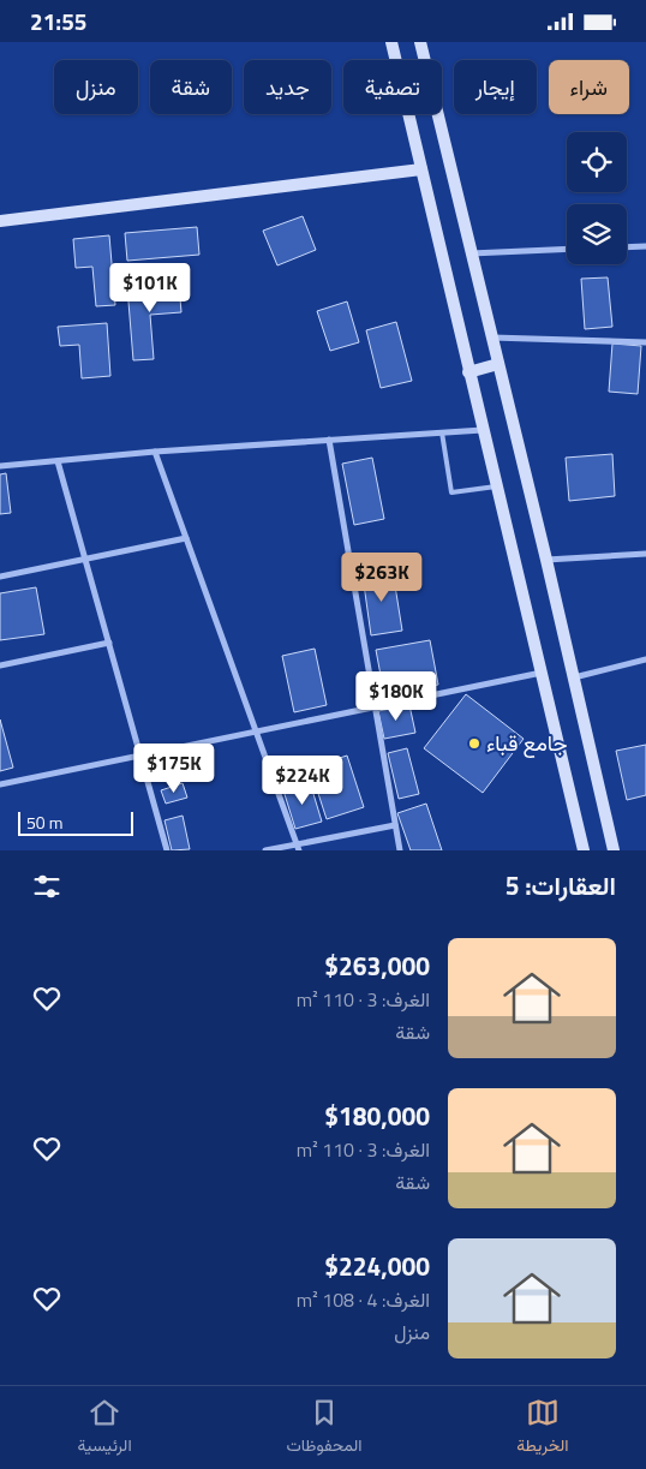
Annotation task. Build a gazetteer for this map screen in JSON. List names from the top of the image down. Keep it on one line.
{"places":["جامع قباء"],"scale_bar":"50 m","page":{"status":"21:55","chip":["شراء","إيجار","تصفية","جديد","شقة","منزل"],"price":["$101K","$263K","$180K","$175K","$224K"],"scale":"50 m","heading":"العقارات: 5","list":[{"name":"$263,000","note":"الغرف: 3 · 110 m² · شقة"},{"name":"$180,000","note":"الغرف: 3 · 110 m² · شقة"},{"name":"$224,000","note":"الغرف: 4 · 108 m² · منزل"}],"tabs":["الخريطة","المحفوظات","الرئيسية"]}}
